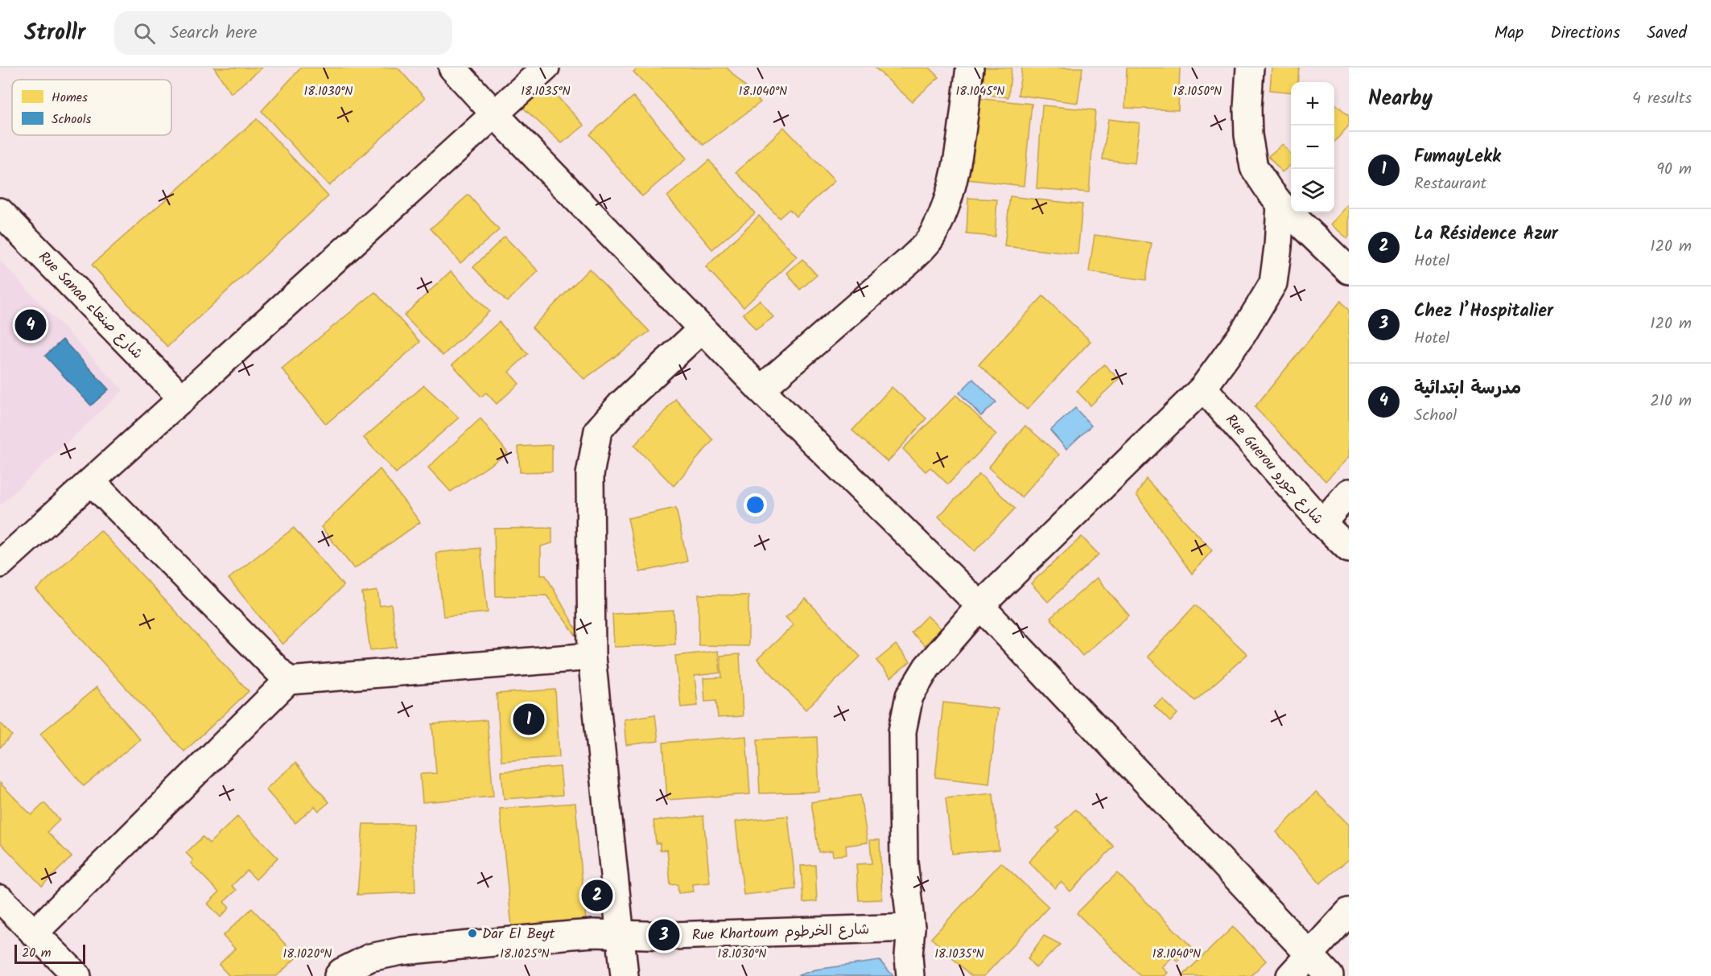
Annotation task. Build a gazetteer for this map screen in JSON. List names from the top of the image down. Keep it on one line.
{"streets":{"street":["Rue Sanaa شارع صنعاء","Rue Guerou شارع جورو","Rue Khartoum شارع الخرطوم"]},"places":["Dar El Beyt"],"legend":["Homes","Schools"],"scale_bar":"20 m","page":{"header":"Strollr","search":"Search here","nav":["Map","Directions","Saved"],"heading":["Nearby","4 results"],"map_buttons":["+","−"],"list":[{"mark":"1","name":"FumayLekk","note":"Restaurant","value":"90 m"},{"mark":"2","name":"La Résidence Azur","note":"Hotel","value":"120 m"},{"mark":"3","name":"Chez l’Hospitalier","note":"Hotel","value":"120 m"},{"mark":"4","name":"مدرسة ابتدائية","note":"School","value":"210 m"}],"pins":["4","1","2","3"],"scale":"20 m"},"coordinates":["18.1030°N","18.1035°N","18.1040°N","18.1045°N","18.1050°N","18.1020°N","18.1025°N"]}
